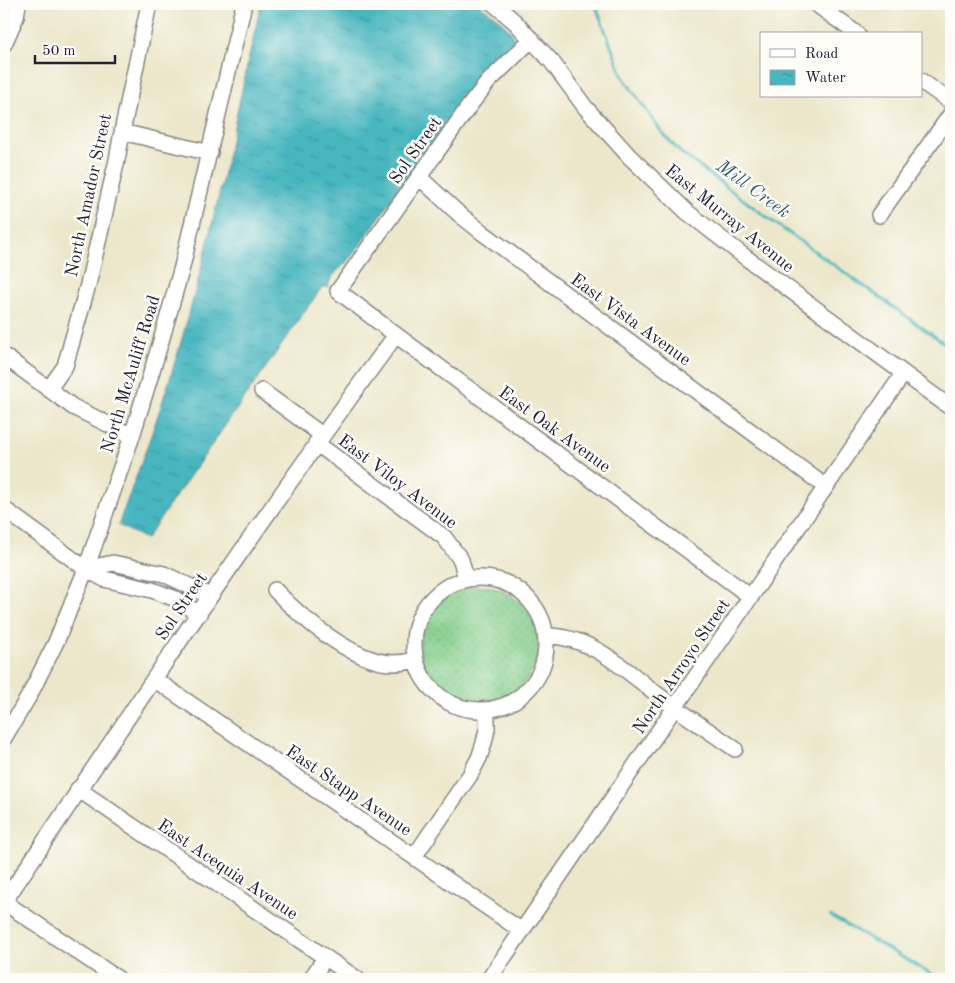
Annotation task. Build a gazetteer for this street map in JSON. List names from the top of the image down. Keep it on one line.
{"streets":{"street":["Sol Street","North Amador Street","East Murray Avenue","East Vista Avenue","North McAuliff Road","East Oak Avenue","East Viloy Avenue","North Arroyo Street","East Stapp Avenue","East Acequia Avenue"]},"crossings":[["Sol Street","East Murray Avenue"],["Sol Street","East Vista Avenue"],["Sol Street","East Oak Avenue"],["Sol Street","East Viloy Avenue"],["Sol Street","East Stapp Avenue"],["Sol Street","East Acequia Avenue"],["East Murray Avenue","North Arroyo Street"],["East Vista Avenue","North Arroyo Street"],["East Oak Avenue","North Arroyo Street"],["North Arroyo Street","East Stapp Avenue"]],"water":["Mill Creek"],"legend":["Road","Water"],"scale_bar":"50 m"}
